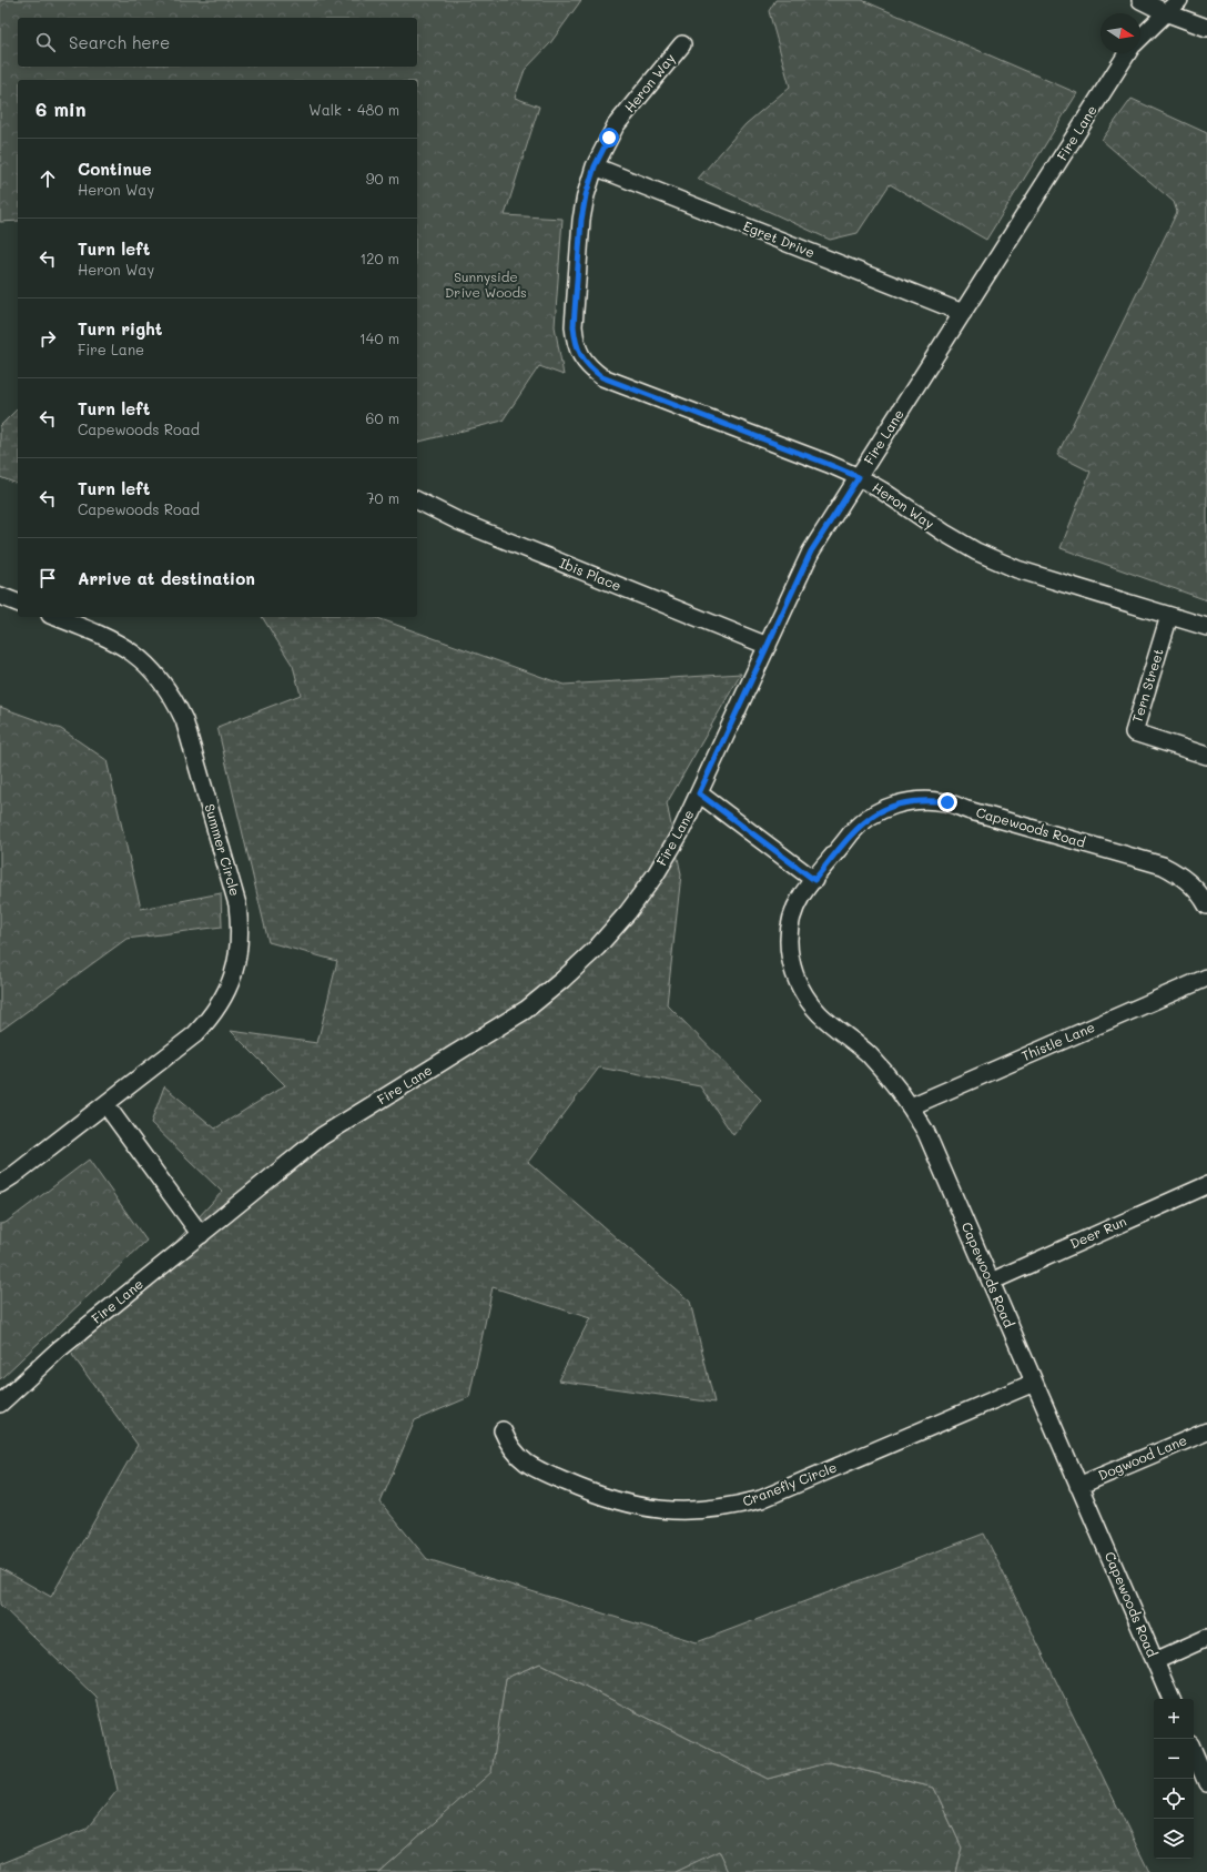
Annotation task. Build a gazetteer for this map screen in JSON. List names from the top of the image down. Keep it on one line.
{"streets":{"street":["Heron Way","Fire Lane","Egret Drive","Ibis Place","Tern Street","Capewoods Road","Summer Circle","Thistle Lane","Deer Run","Dogwood Lane","Cranefly Circle"]},"crossings":[["Heron Way","Fire Lane"],["Heron Way","Egret Drive"],["Heron Way","Tern Street"],["Fire Lane","Egret Drive"],["Fire Lane","Ibis Place"],["Capewoods Road","Thistle Lane"],["Capewoods Road","Deer Run"],["Capewoods Road","Dogwood Lane"],["Capewoods Road","Cranefly Circle"]],"parks":["Sunnyside Drive Woods"],"north":"right","page":{"search":"Search here","heading":["6 min","Walk · 480 m"],"list":[["Continue","Heron Way","90 m"],["Turn left","Heron Way","120 m"],["Turn right","Fire Lane","140 m"],["Turn left","Capewoods Road","60 m"],["Turn left","Capewoods Road","70 m"],"Arrive at destination"],"map_buttons":["+","−"]}}
